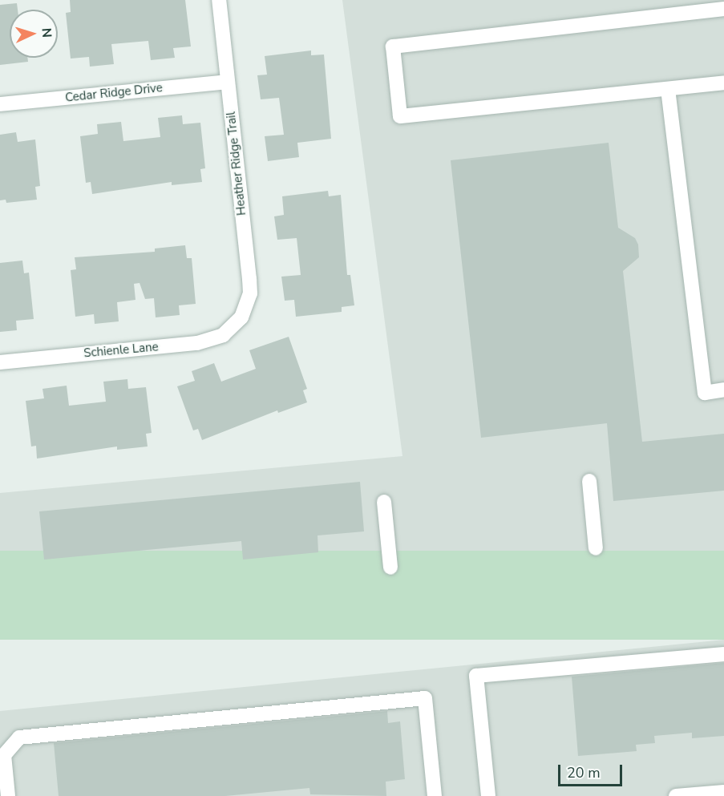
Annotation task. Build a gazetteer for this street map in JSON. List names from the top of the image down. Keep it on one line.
{"streets":{"street":["Cedar Ridge Drive","Heather Ridge Trail","Schienle Lane"]},"crossings":[["Cedar Ridge Drive","Heather Ridge Trail"],["Heather Ridge Trail","Schienle Lane"]],"scale_bar":"20 m","north":"right"}
